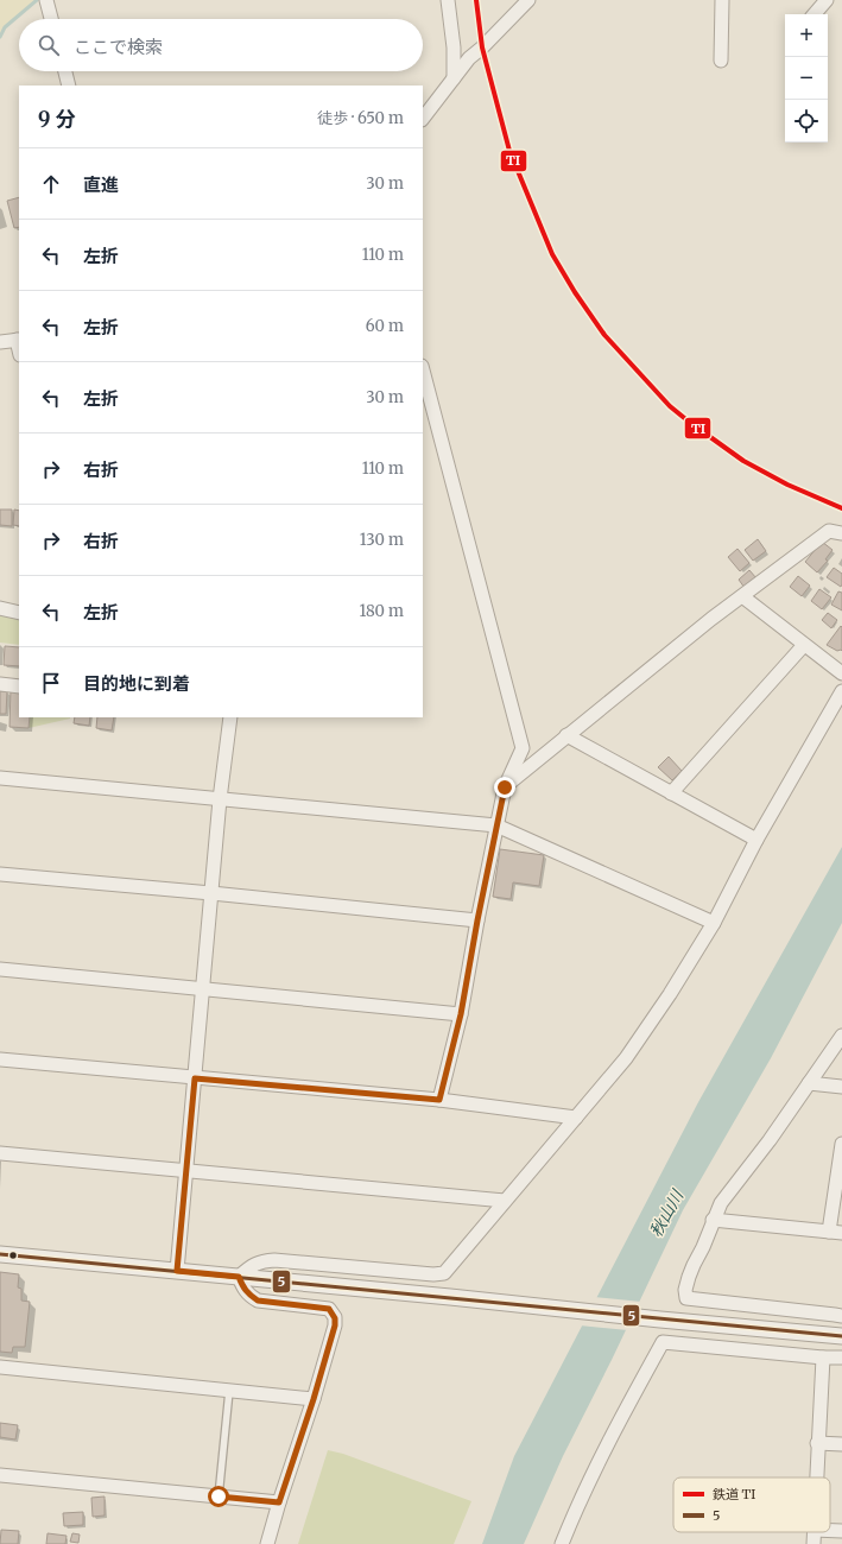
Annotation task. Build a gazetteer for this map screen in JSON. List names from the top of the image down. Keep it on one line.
{"water":["秋山川"],"lines":["rail line TI","transit line 5"],"legend":["鉄道 TI","5"],"page":{"map_buttons":["+","−"],"search":"ここで検索","heading":["9 分","徒歩 · 650 m"],"list":[["直進","30 m"],["左折","110 m"],["左折","60 m"],["左折","30 m"],["右折","110 m"],["右折","130 m"],["左折","180 m"],"目的地に到着"]}}
